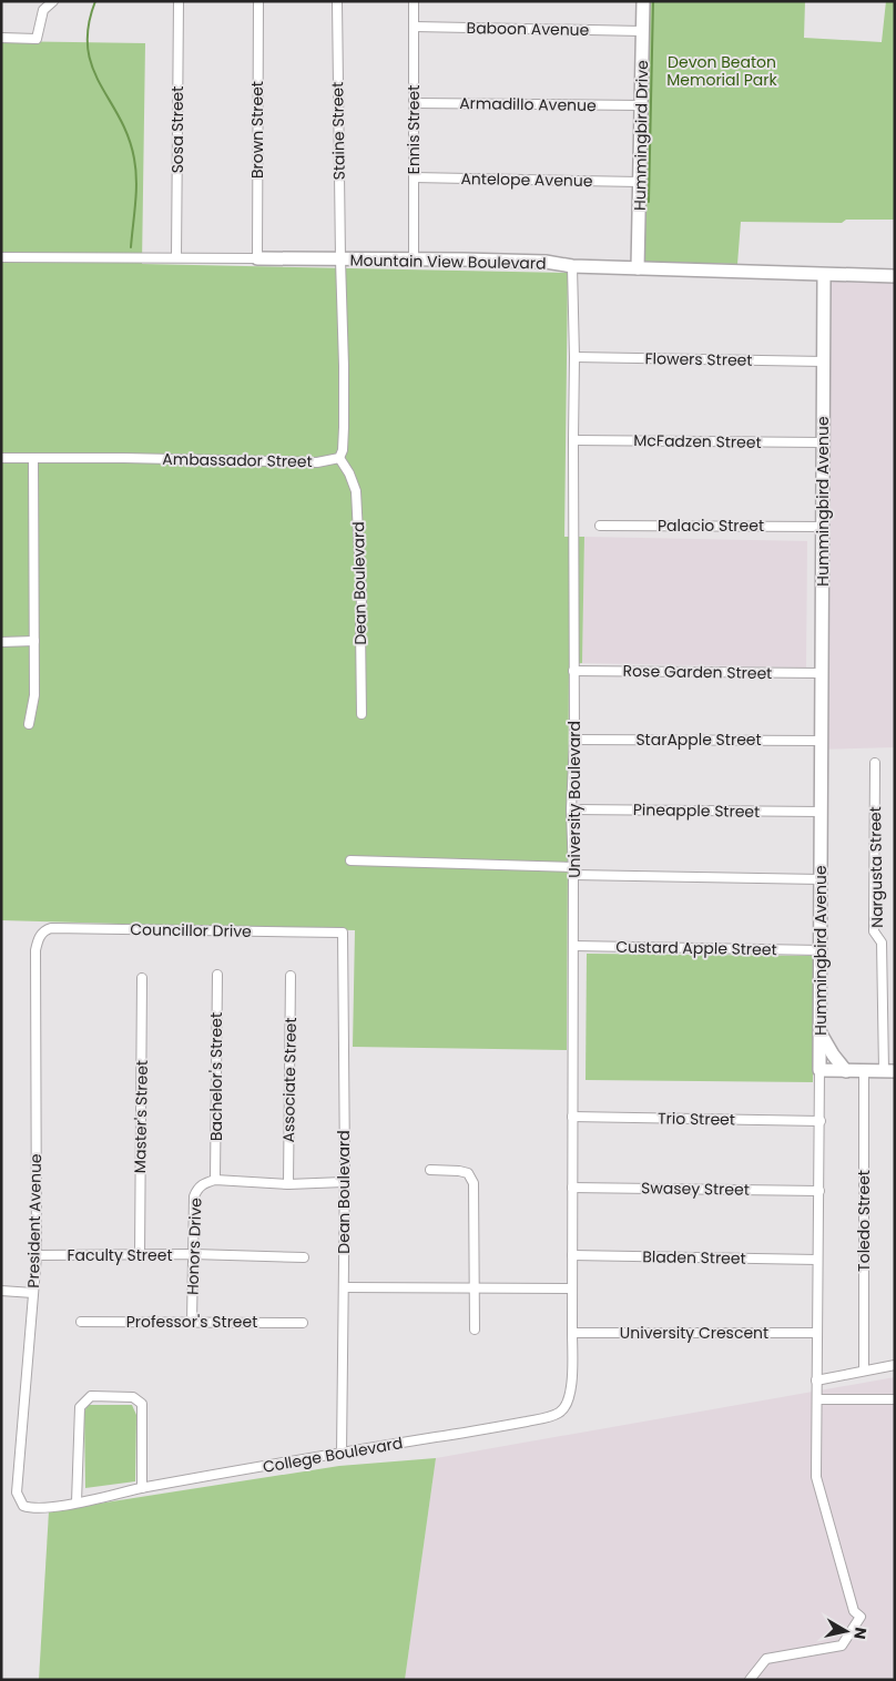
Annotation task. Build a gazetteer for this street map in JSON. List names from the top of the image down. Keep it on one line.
{"streets":{"street":["Baboon Avenue","Armadillo Avenue","Sosa Street","Brown Street","Ennis Street","Staine Street","Hummingbird Drive","Antelope Avenue","Mountain View Boulevard","Flowers Street","McFadzen Street","Ambassador Street","Hummingbird Avenue","Palacio Street","Dean Boulevard","Rose Garden Street","StarApple Street","University Boulevard","Pineapple Street","Nargusta Street","Councillor Drive","Custard Apple Street","Bachelor's Street","Associate Street","Master's Street","Trio Street","Swasey Street","President Avenue","Toledo Street","Honors Drive","Faculty Street","Bladen Street","Professor's Street","University Crescent","College Boulevard"]},"crossings":[["Baboon Avenue","Ennis Street"],["Baboon Avenue","Hummingbird Drive"],["Armadillo Avenue","Ennis Street"],["Armadillo Avenue","Hummingbird Drive"],["Sosa Street","Mountain View Boulevard"],["Brown Street","Mountain View Boulevard"],["Ennis Street","Antelope Avenue"],["Ennis Street","Mountain View Boulevard"],["Staine Street","Mountain View Boulevard"],["Hummingbird Drive","Antelope Avenue"],["Hummingbird Drive","Mountain View Boulevard"],["Mountain View Boulevard","Hummingbird Avenue"],["Mountain View Boulevard","University Boulevard"],["Flowers Street","Hummingbird Avenue"],["Flowers Street","University Boulevard"],["McFadzen Street","Hummingbird Avenue"],["McFadzen Street","University Boulevard"],["Ambassador Street","Dean Boulevard"],["Hummingbird Avenue","Palacio Street"],["Hummingbird Avenue","Rose Garden Street"],["Hummingbird Avenue","StarApple Street"],["Hummingbird Avenue","Pineapple Street"],["Hummingbird Avenue","Custard Apple Street"],["Hummingbird Avenue","Trio Street"],["Hummingbird Avenue","Swasey Street"],["Hummingbird Avenue","Bladen Street"],["Hummingbird Avenue","University Crescent"],["Dean Boulevard","Councillor Drive"],["Dean Boulevard","Honors Drive"],["Dean Boulevard","College Boulevard"],["Rose Garden Street","University Boulevard"],["StarApple Street","University Boulevard"],["University Boulevard","Pineapple Street"],["University Boulevard","Custard Apple Street"],["University Boulevard","Trio Street"],["University Boulevard","Swasey Street"],["University Boulevard","Bladen Street"],["University Boulevard","University Crescent"],["University Boulevard","College Boulevard"],["Councillor Drive","President Avenue"],["Bachelor's Street","Honors Drive"],["Associate Street","Honors Drive"],["Master's Street","Faculty Street"],["President Avenue","Faculty Street"],["President Avenue","College Boulevard"],["Honors Drive","Faculty Street"],["Honors Drive","Professor's Street"],["University Crescent","College Boulevard"]],"parks":["Devon Beaton Memorial Park"],"north":"right"}
